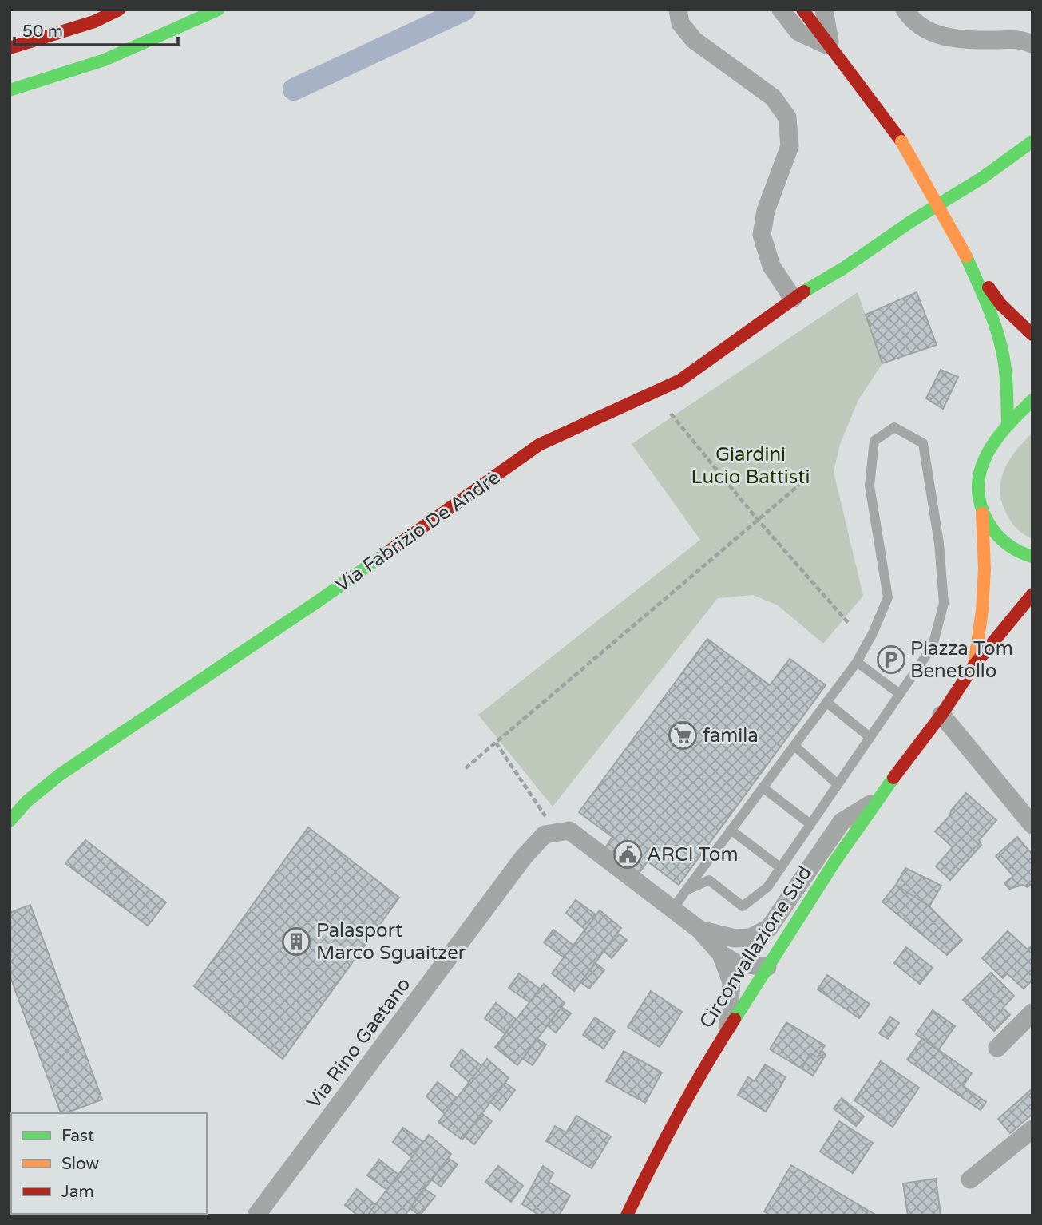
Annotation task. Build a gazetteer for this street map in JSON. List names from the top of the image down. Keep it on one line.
{"streets":{"main road":["Via Fabrizio De Andrè","Circonvallazione Sud"],"street":["Via Rino Gaetano"]},"parks":["Giardini Lucio Battisti"],"places":{"parking":["Piazza Tom Benetollo"],"supermarket":["famila"],"public building":["ARCI Tom"],"building":["Palasport Marco Sguaitzer"]},"legend":["Fast","Slow","Jam"],"scale_bar":"50 m"}
